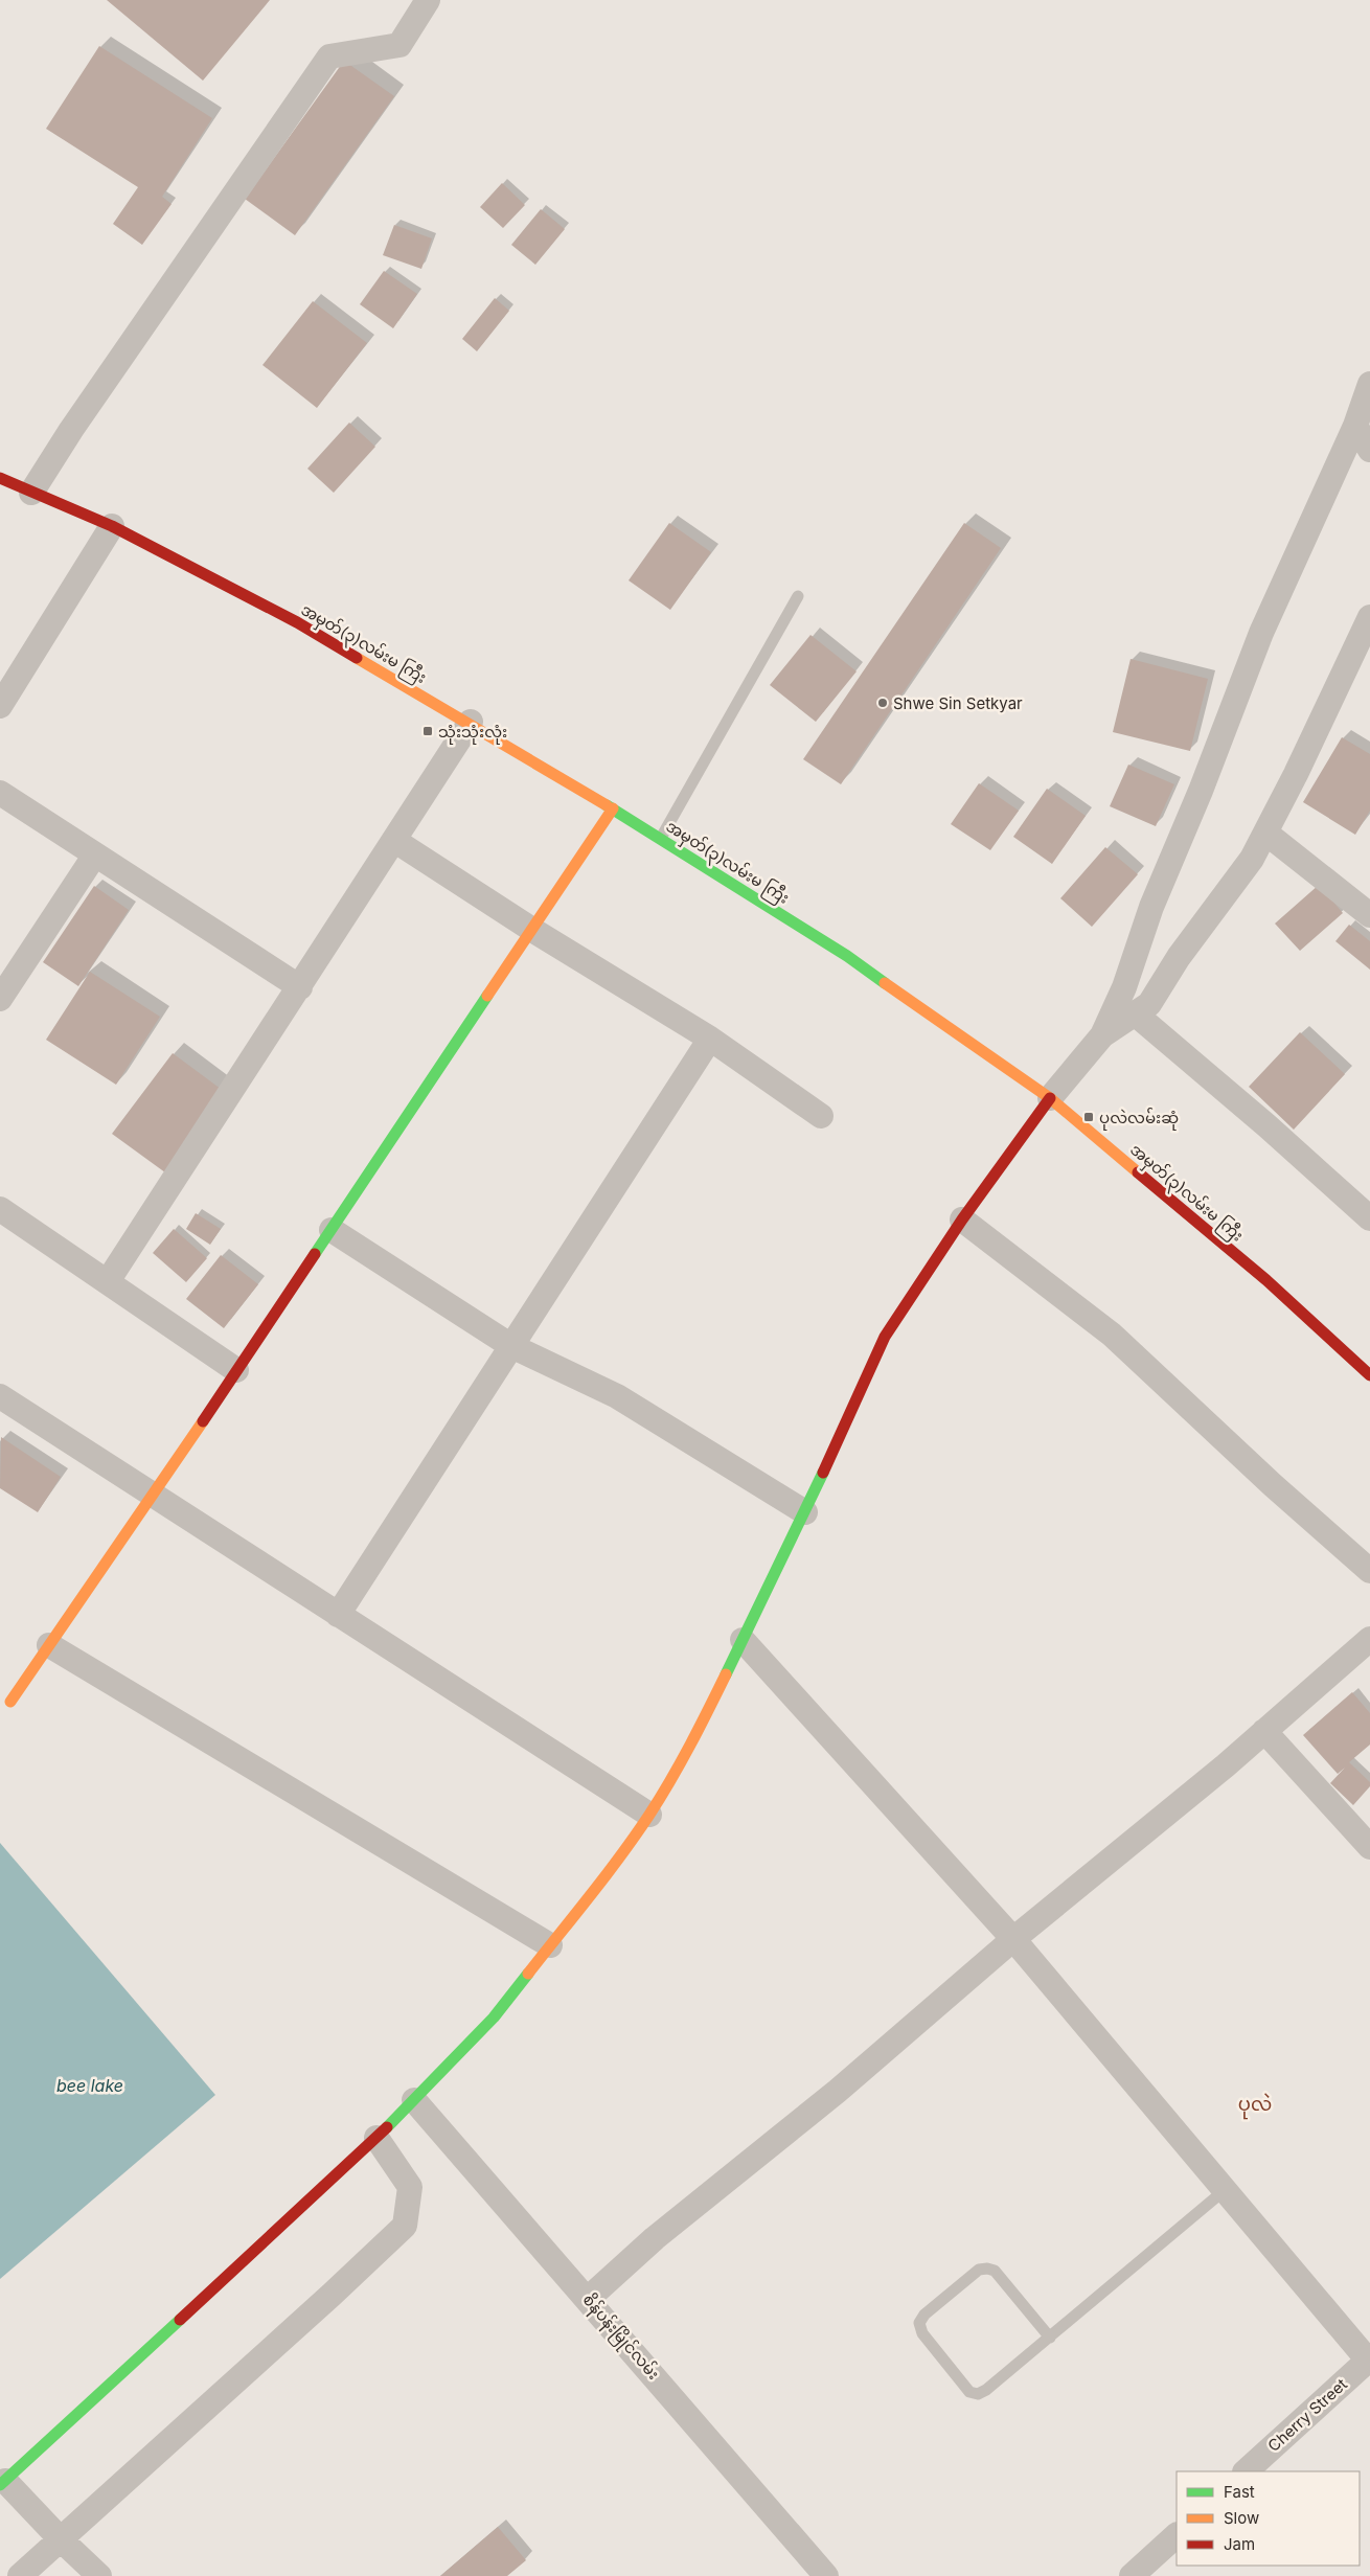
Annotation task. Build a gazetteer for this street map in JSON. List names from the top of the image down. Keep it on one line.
{"streets":{"street":["အမှတ်(၃)လမ်းမ ကြီး","စိန်ပန်းမြိုင်လမ်း","Cherry Street"]},"districts":["ပုလဲ"],"water":["bee lake"],"places":{"other":["Shwe Sin Setkyar"],"transit":["သုံးသုံးလုံး","ပုလဲလမ်းဆုံ"]},"legend":["Fast","Slow","Jam"]}
